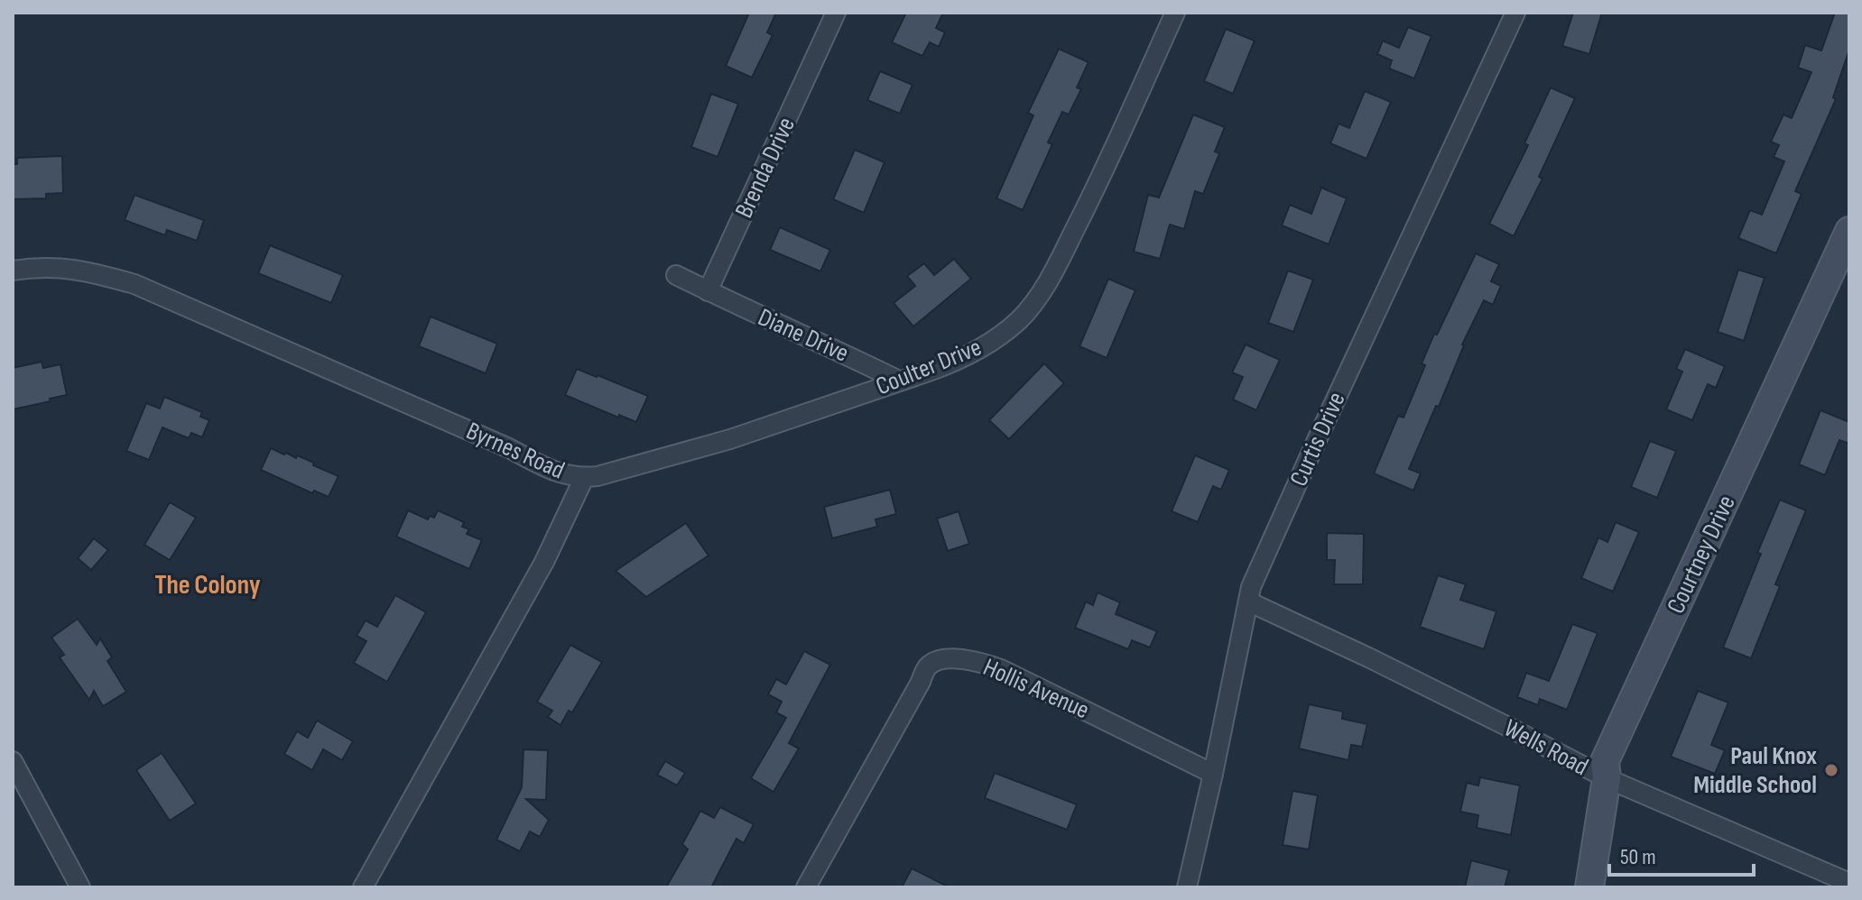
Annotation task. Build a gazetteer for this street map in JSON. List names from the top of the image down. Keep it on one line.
{"streets":{"street":["Brenda Drive","Diane Drive","Coulter Drive","Curtis Drive","Byrnes Road","Courtney Drive","Hollis Avenue","Wells Road"]},"crossings":[["Brenda Drive","Diane Drive"],["Diane Drive","Coulter Drive"],["Coulter Drive","Byrnes Road"],["Curtis Drive","Hollis Avenue"],["Curtis Drive","Wells Road"],["Courtney Drive","Wells Road"]],"districts":["The Colony"],"places":["Paul Knox Middle School"],"scale_bar":"50 m"}
